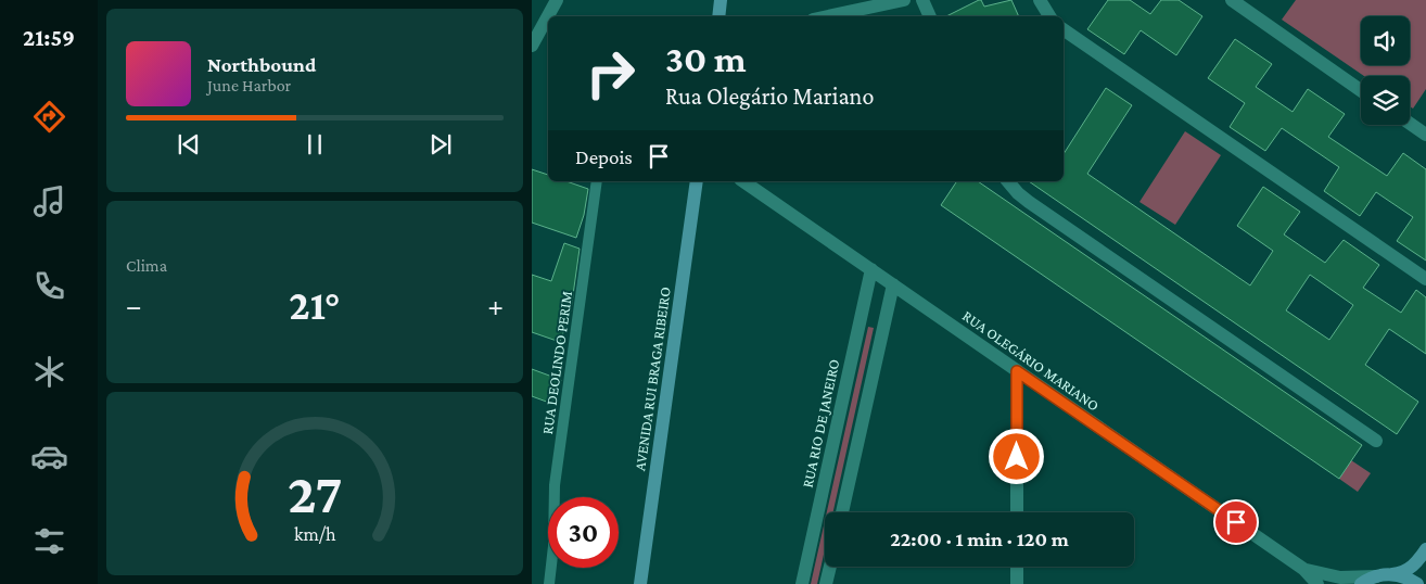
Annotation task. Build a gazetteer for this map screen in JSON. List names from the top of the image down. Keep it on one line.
{"streets":{"main road":["AVENIDA RUI BRAGA RIBEIRO"],"street":["RUA OLEGÁRIO MARIANO","RUA RIO DE JANEIRO"],"lane":["RUA DEOLINDO PERIM"]},"crossings":[["RUA OLEGÁRIO MARIANO","RUA RIO DE JANEIRO"]],"page":{"tabs":"21:59","turn":["30 m","Rua Olegário Mariano"],"song":["Northbound","June Harbor"],"then":"Depois","tile":"Clima","heat":["−","21°","+"],"limit":"30","trip":"22:00 · 1 min · 120 m","gauge":["27","km/h"]}}
